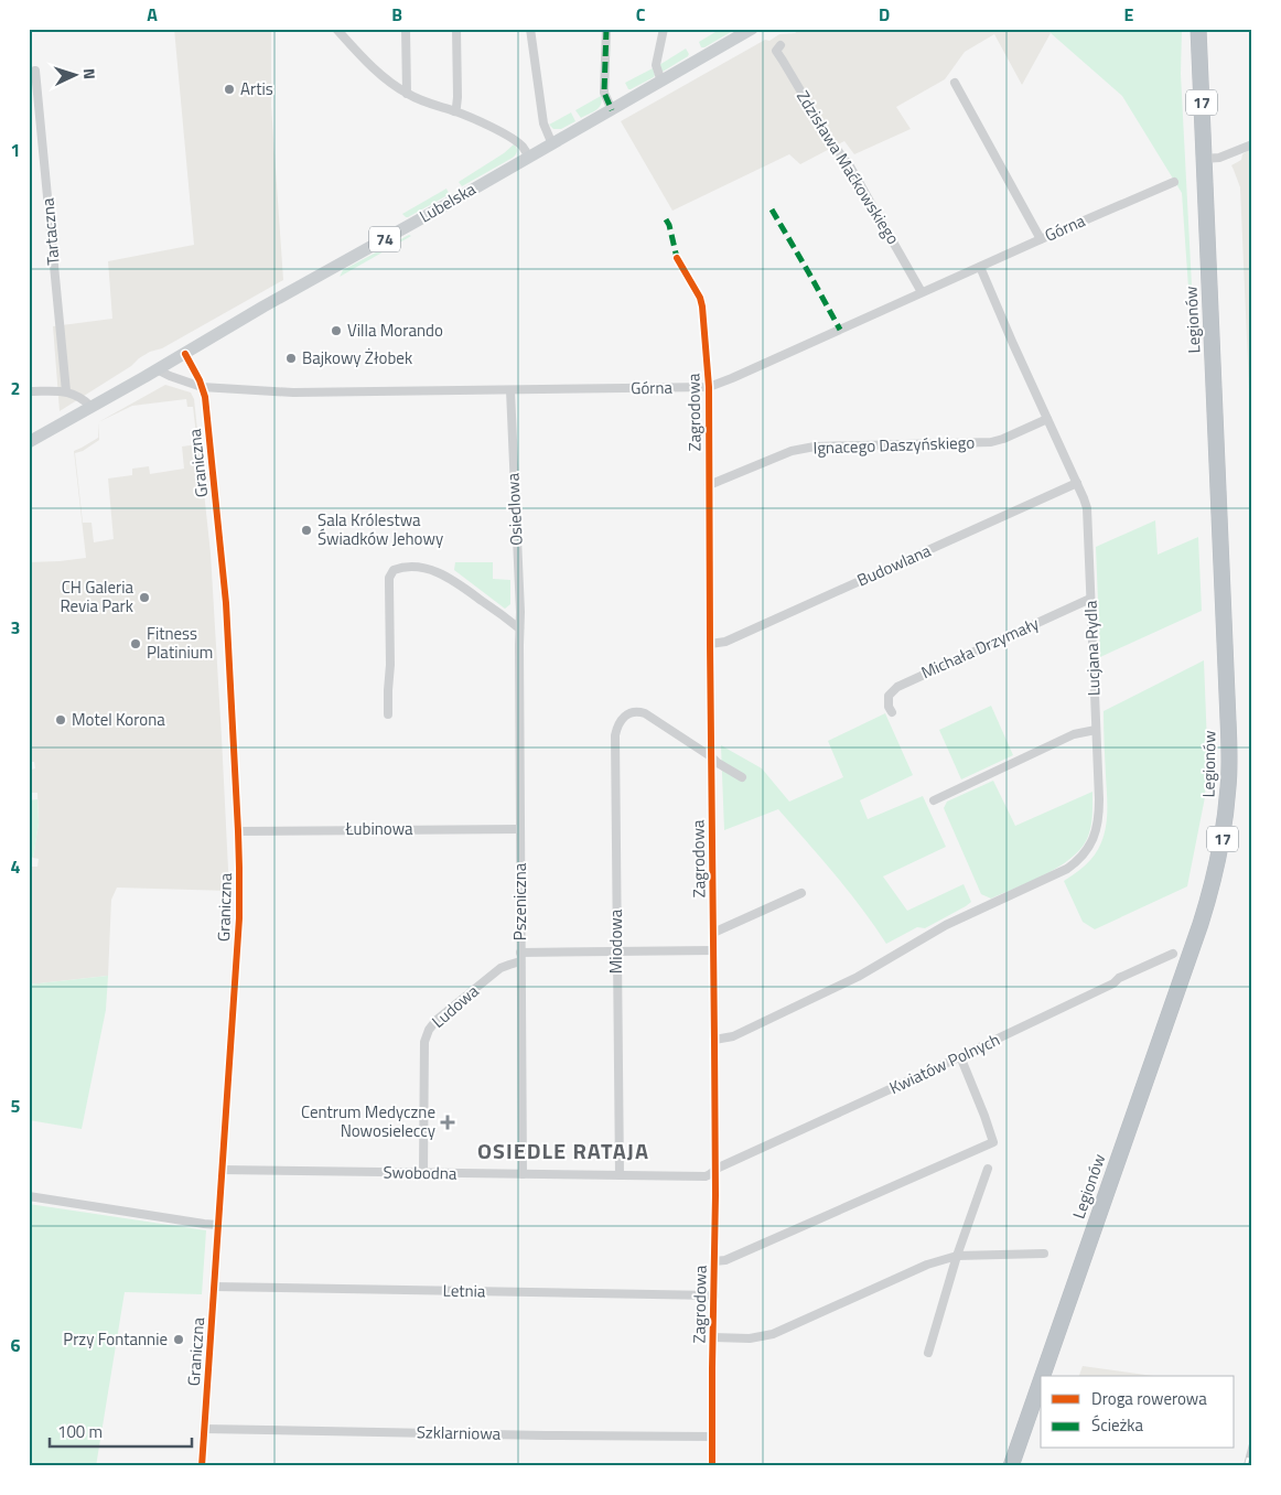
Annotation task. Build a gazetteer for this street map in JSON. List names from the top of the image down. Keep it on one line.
{"streets":{"highway":["17","Legionów"],"main road":["Lubelska","74"],"street":["Zdzisława Maćkowskiego","Górna","Tartaczna","Zagrodowa","Ignacego Daszyńskiego","Graniczna","Osiedlowa","Budowlana","Michała Drzymały","Lucjana Rydla","Łubinowa","Pszeniczna","Miodowa","Ludowa","Kwiatów Polnych","Swobodna","Letnia","Szklarniowa"]},"crossings":[["Zdzisława Maćkowskiego","Górna"],["Lubelska","Górna"],["Lubelska","Graniczna"],["Górna","Zagrodowa"],["Górna","Graniczna"],["Górna","Osiedlowa"],["Górna","Lucjana Rydla"],["Zagrodowa","Ignacego Daszyńskiego"],["Zagrodowa","Budowlana"],["Zagrodowa","Lucjana Rydla"],["Zagrodowa","Miodowa"],["Zagrodowa","Kwiatów Polnych"],["Zagrodowa","Swobodna"],["Zagrodowa","Letnia"],["Zagrodowa","Szklarniowa"],["Ignacego Daszyńskiego","Lucjana Rydla"],["Graniczna","Łubinowa"],["Graniczna","Swobodna"],["Graniczna","Letnia"],["Graniczna","Szklarniowa"],["Osiedlowa","Pszeniczna"],["Budowlana","Lucjana Rydla"],["Michała Drzymały","Lucjana Rydla"],["Łubinowa","Pszeniczna"],["Pszeniczna","Ludowa"],["Pszeniczna","Swobodna"],["Miodowa","Swobodna"],["Ludowa","Swobodna"],["Kwiatów Polnych","Swobodna"]],"districts":["OSIEDLE RATAJA"],"places":{"other":["Artis","Villa Morando","Bajkowy Żłobek","Sala Królestwa Świadków Jehowy","CH Galeria Revia Park","Fitness Platinium","Motel Korona","Przy Fontannie"],"health":["Centrum Medyczne Nowosieleccy"]},"legend":["Droga rowerowa","Ścieżka"],"scale_bar":"100 m","north":"right","grid":{"columns":["A","B","C","D","E"],"rows":["1","2","3","4","5","6"]}}
